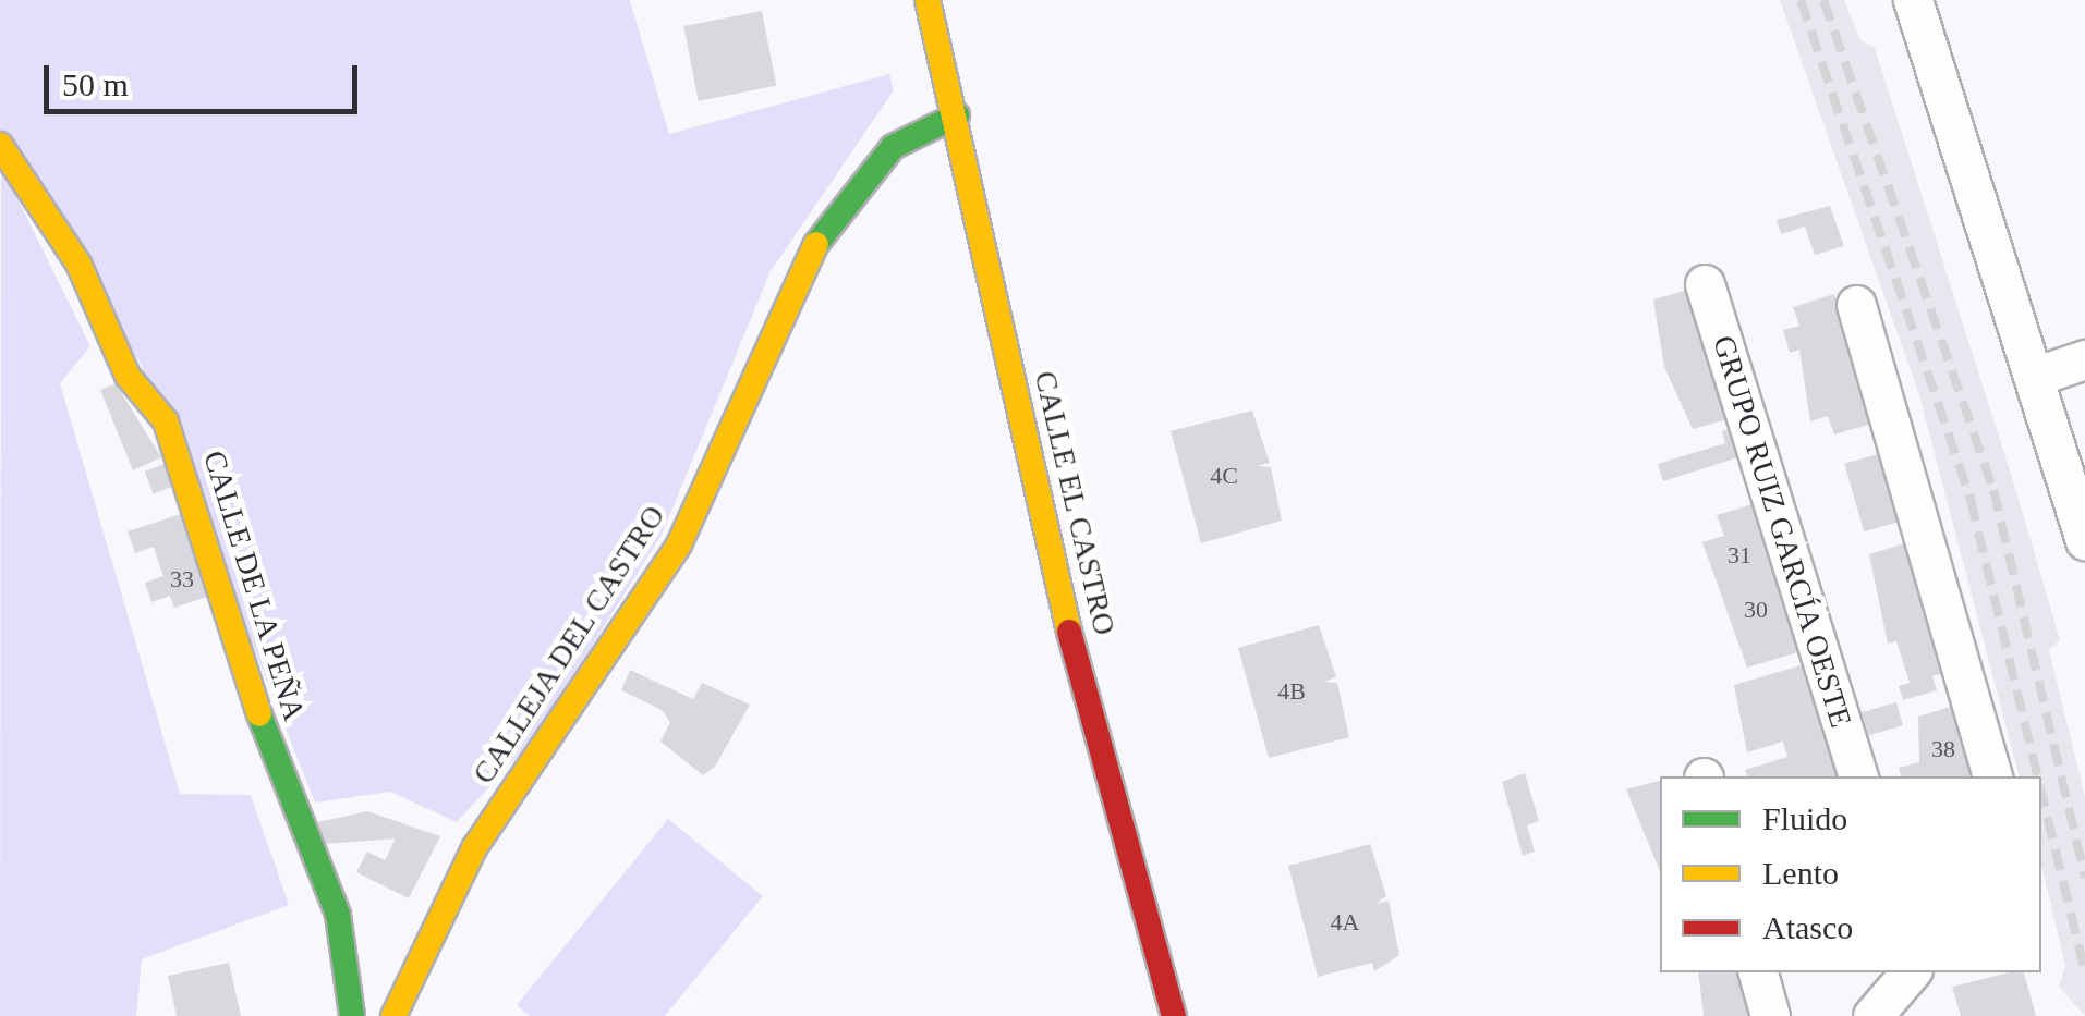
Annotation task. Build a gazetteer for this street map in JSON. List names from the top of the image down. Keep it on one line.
{"streets":{"main road":["CALLE EL CASTRO","CALLE DE LA PEÑA","CALLEJA DEL CASTRO"],"street":["GRUPO RUIZ GARCÍA OESTE"]},"crossings":[["CALLE EL CASTRO","CALLEJA DEL CASTRO"]],"house_numbers":["4C","31","33","30","4B","38","4A"],"legend":["Fluido","Lento","Atasco"],"scale_bar":"50 m"}
